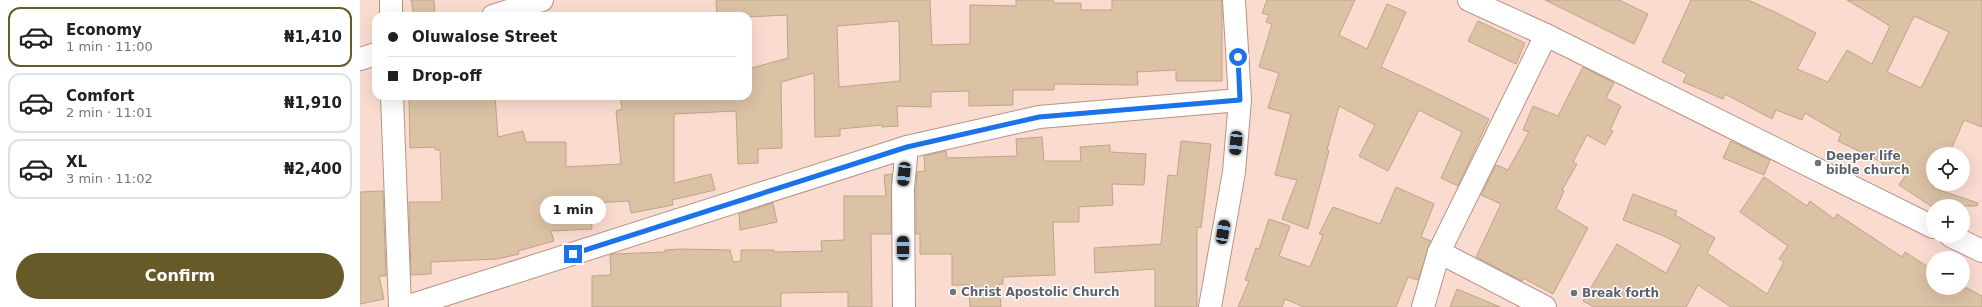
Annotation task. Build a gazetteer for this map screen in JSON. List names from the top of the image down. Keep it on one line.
{"places":["Deeper life bible church","Christ Apostolic Church","Break forth"],"page":{"list":[{"name":"Economy","note":"1 min · 11:00","value":"₦1,410"},{"name":"Comfort","note":"2 min · 11:01","value":"₦1,910"},{"name":"XL","note":"3 min · 11:02","value":"₦2,400"}],"banner":["Oluwalose Street","Drop-off"],"map_buttons":["+","−"],"bubble":"1 min","buttons":"Confirm"}}
